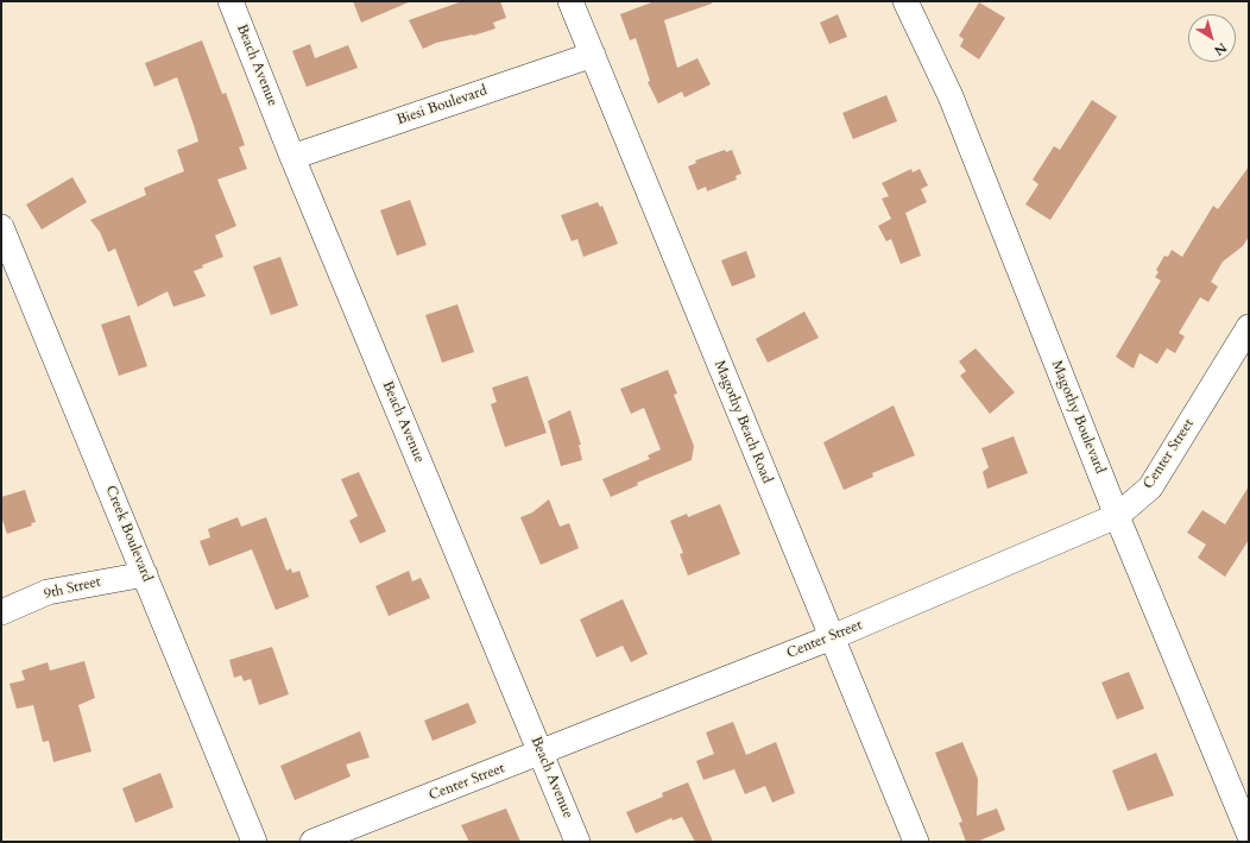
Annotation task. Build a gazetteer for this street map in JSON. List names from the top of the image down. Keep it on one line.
{"streets":{"street":["Beach Avenue","Biesi Boulevard","Magothy Boulevard","Magothy Beach Road","Center Street","Creek Boulevard","9th Street"]},"crossings":[["Beach Avenue","Biesi Boulevard"],["Beach Avenue","Center Street"],["Biesi Boulevard","Magothy Beach Road"],["Magothy Boulevard","Center Street"],["Magothy Beach Road","Center Street"],["Creek Boulevard","9th Street"]],"north":"bottom right"}
